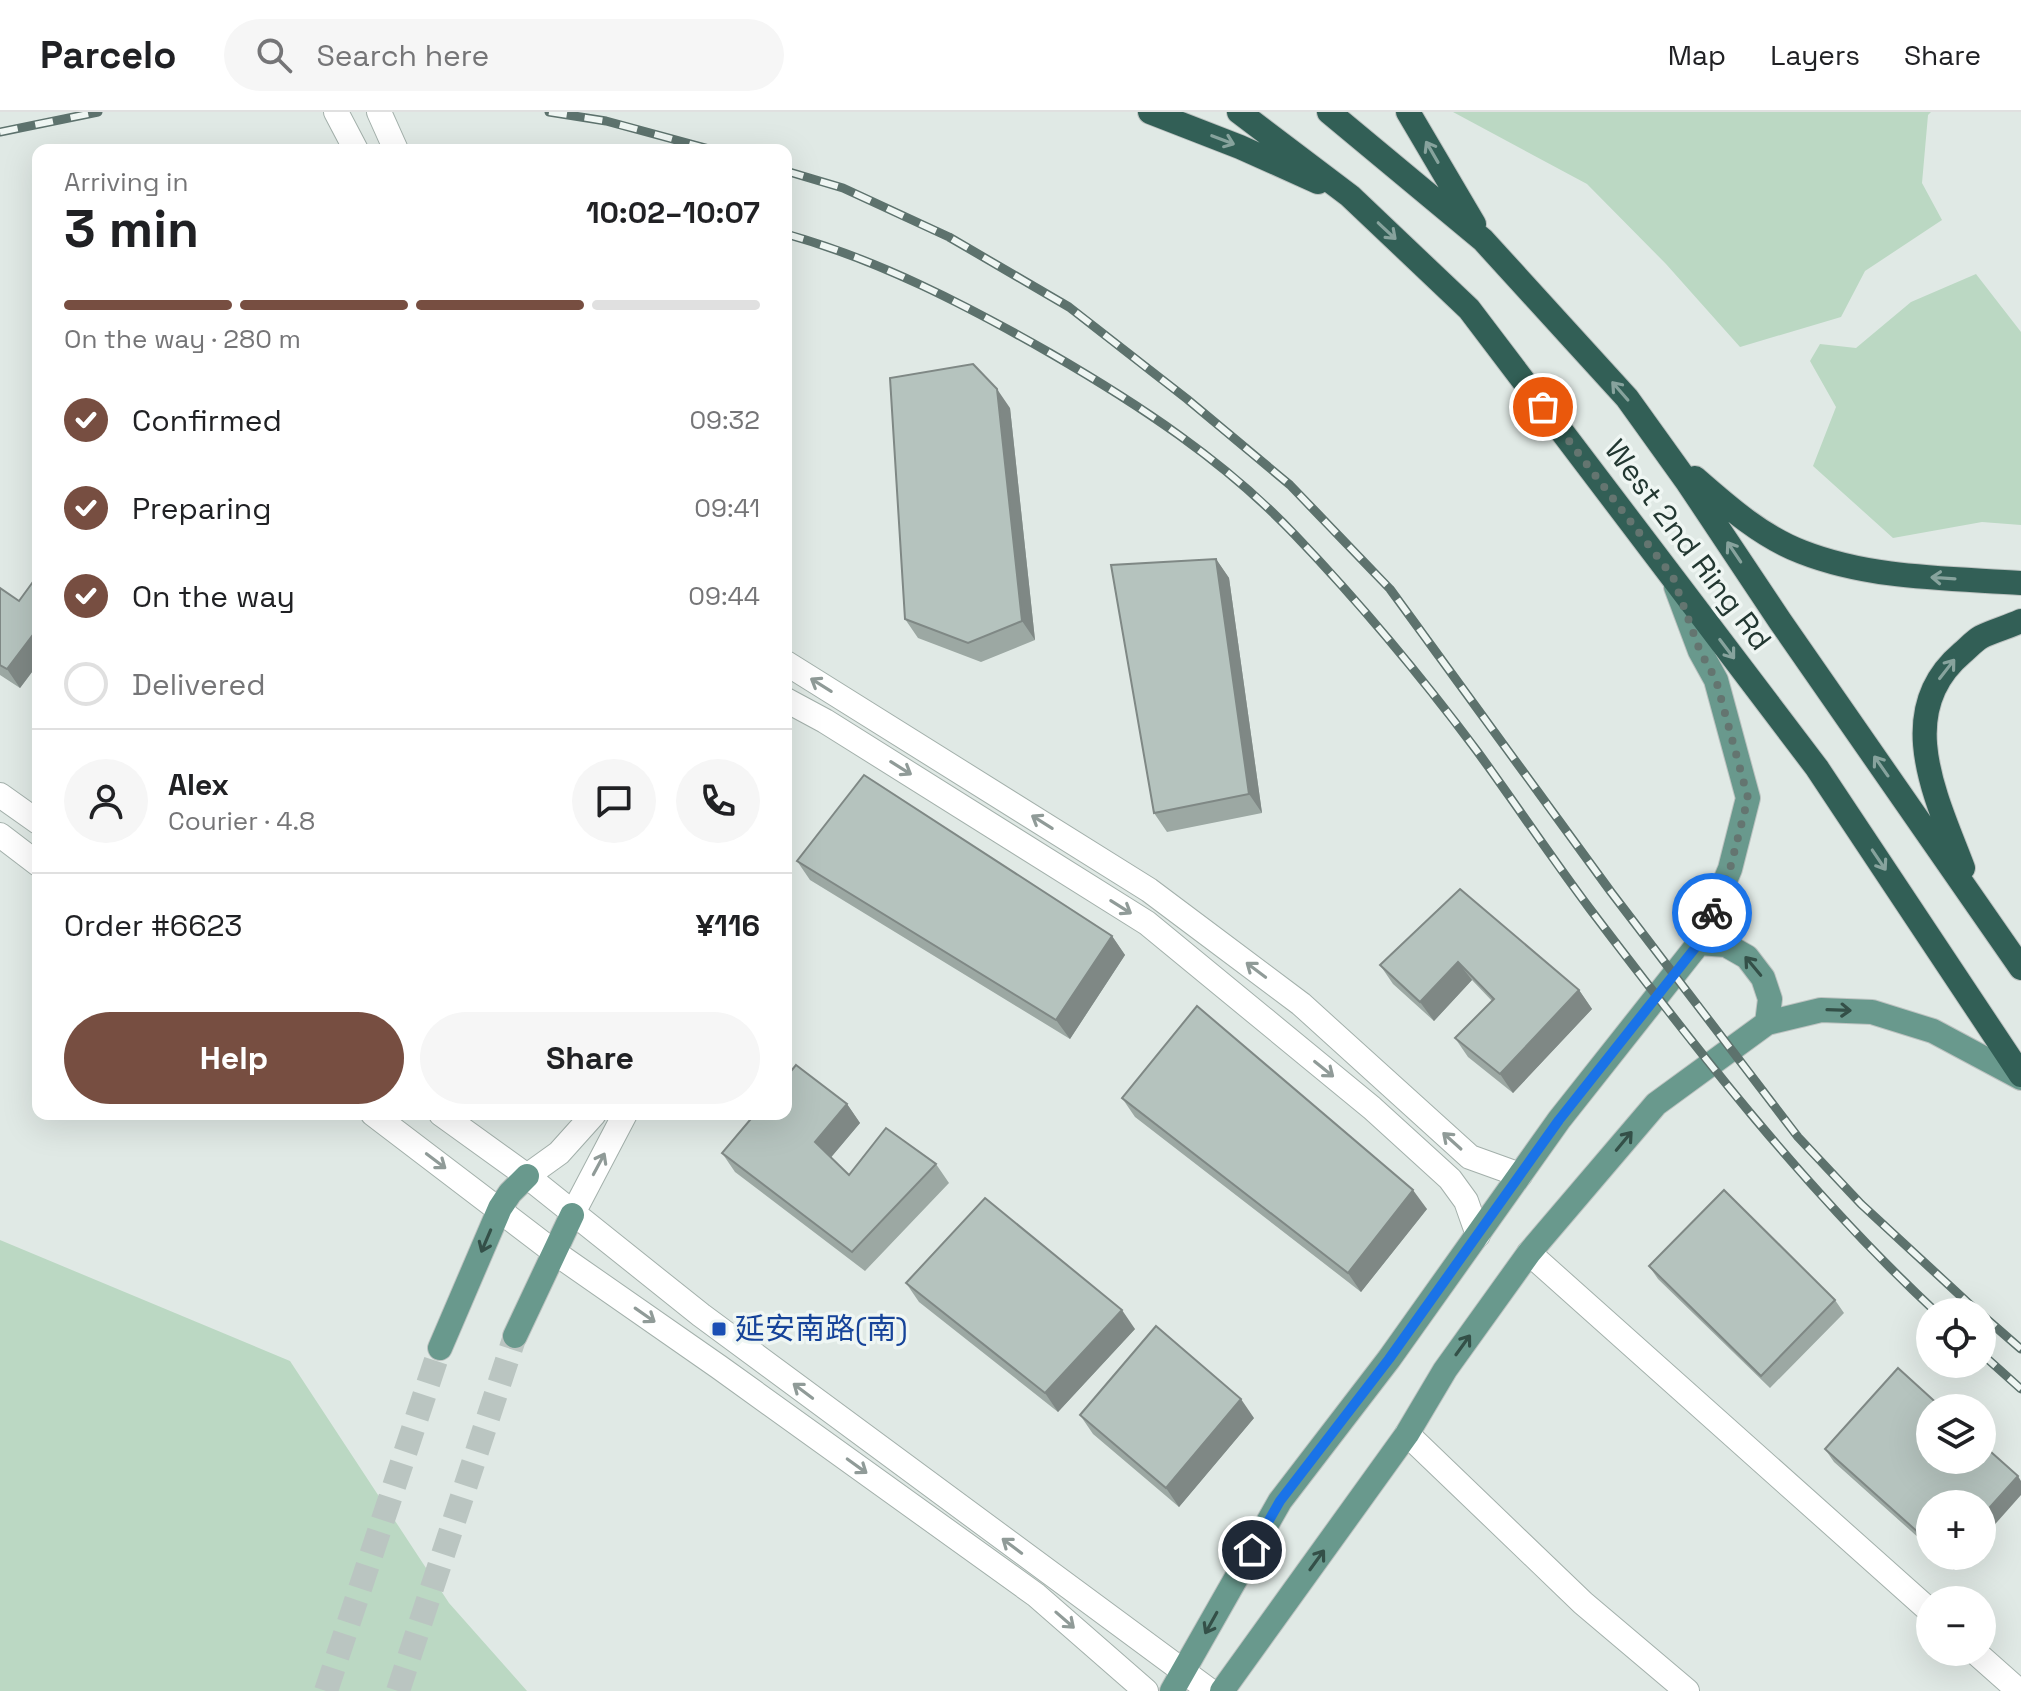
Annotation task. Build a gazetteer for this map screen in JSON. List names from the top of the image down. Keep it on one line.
{"streets":{"highway":["West 2nd Ring Rd"]},"places":{"transit":["延安南路(南)"]},"page":{"header":"Parcelo","search":"Search here","nav":["Map","Layers","Share"],"heading":["3 min","Arriving in","10:02–10:07"],"panel":["Alex","Courier · 4.8","Order #6623","¥116"],"bar":"On the way · 280 m","list":[["Confirmed","09:32"],["Preparing","09:41"],["On the way","09:44"],"Delivered"],"buttons":["Help","Share"],"map_buttons":["+","−"]}}
